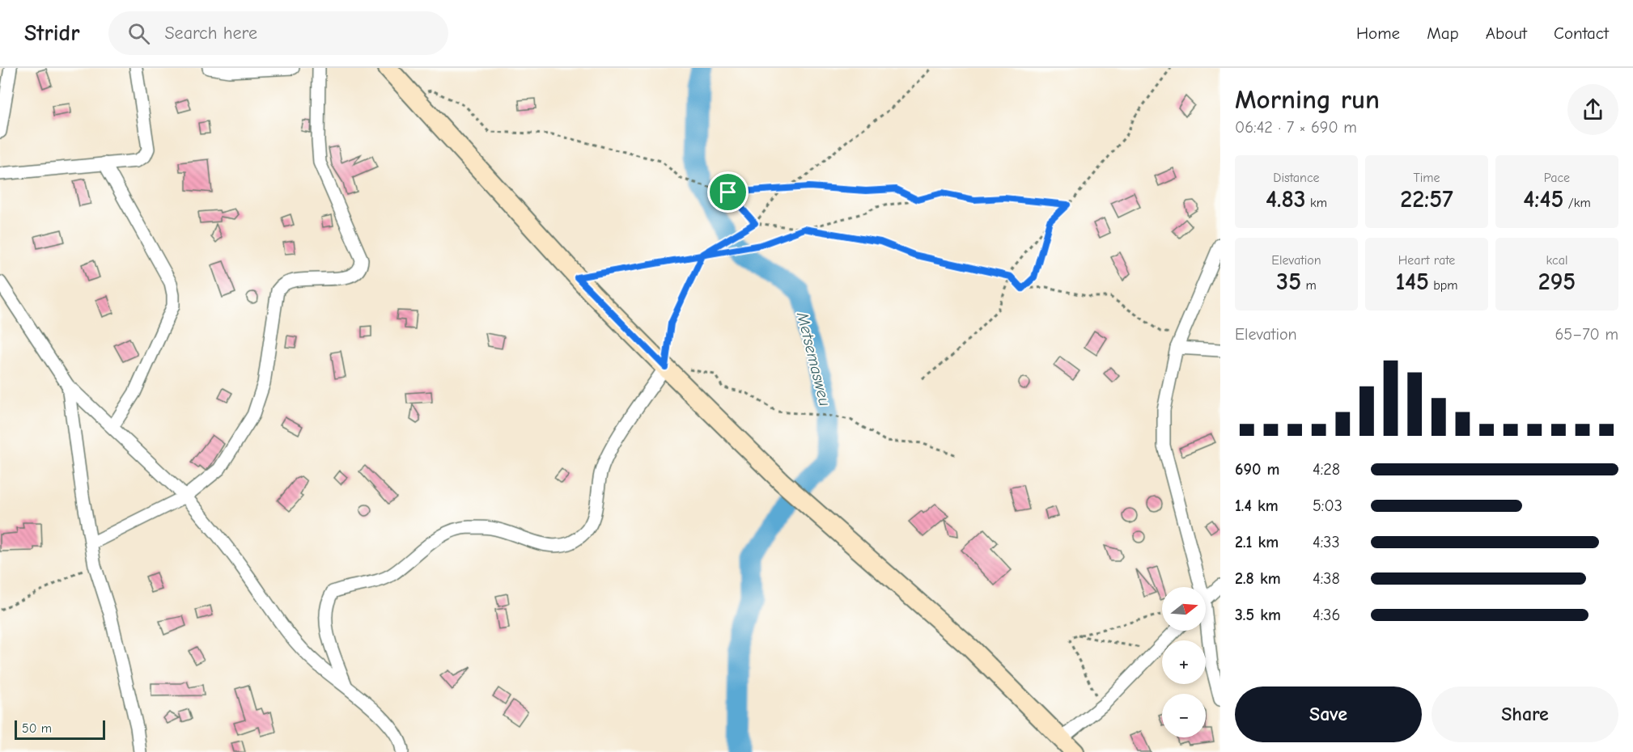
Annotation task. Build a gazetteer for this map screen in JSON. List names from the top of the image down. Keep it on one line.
{"water":["Metsemasweu"],"scale_bar":"50 m","north":"right","page":{"header":"Stridr","search":"Search here","nav":["Home","Map","About","Contact"],"heading":["Morning run","06:42 · 7 × 690 m"],"stats":[["Distance","4.83 km"],["Time","22:57"],["Pace","4:45 /km"],["Elevation","35 m"],["Heart rate","145 bpm"],["kcal","295"]],"chart":["Elevation","65–70 m"],"list":[{"name":"690 m","note":"4:28"},{"name":"1.4 km","note":"5:03"},{"name":"2.1 km","note":"4:33"},{"name":"2.8 km","note":"4:38"},{"name":"3.5 km","note":"4:36"}],"map_buttons":["+","−"],"buttons":["Save","Share"],"scale":"50 m"}}
